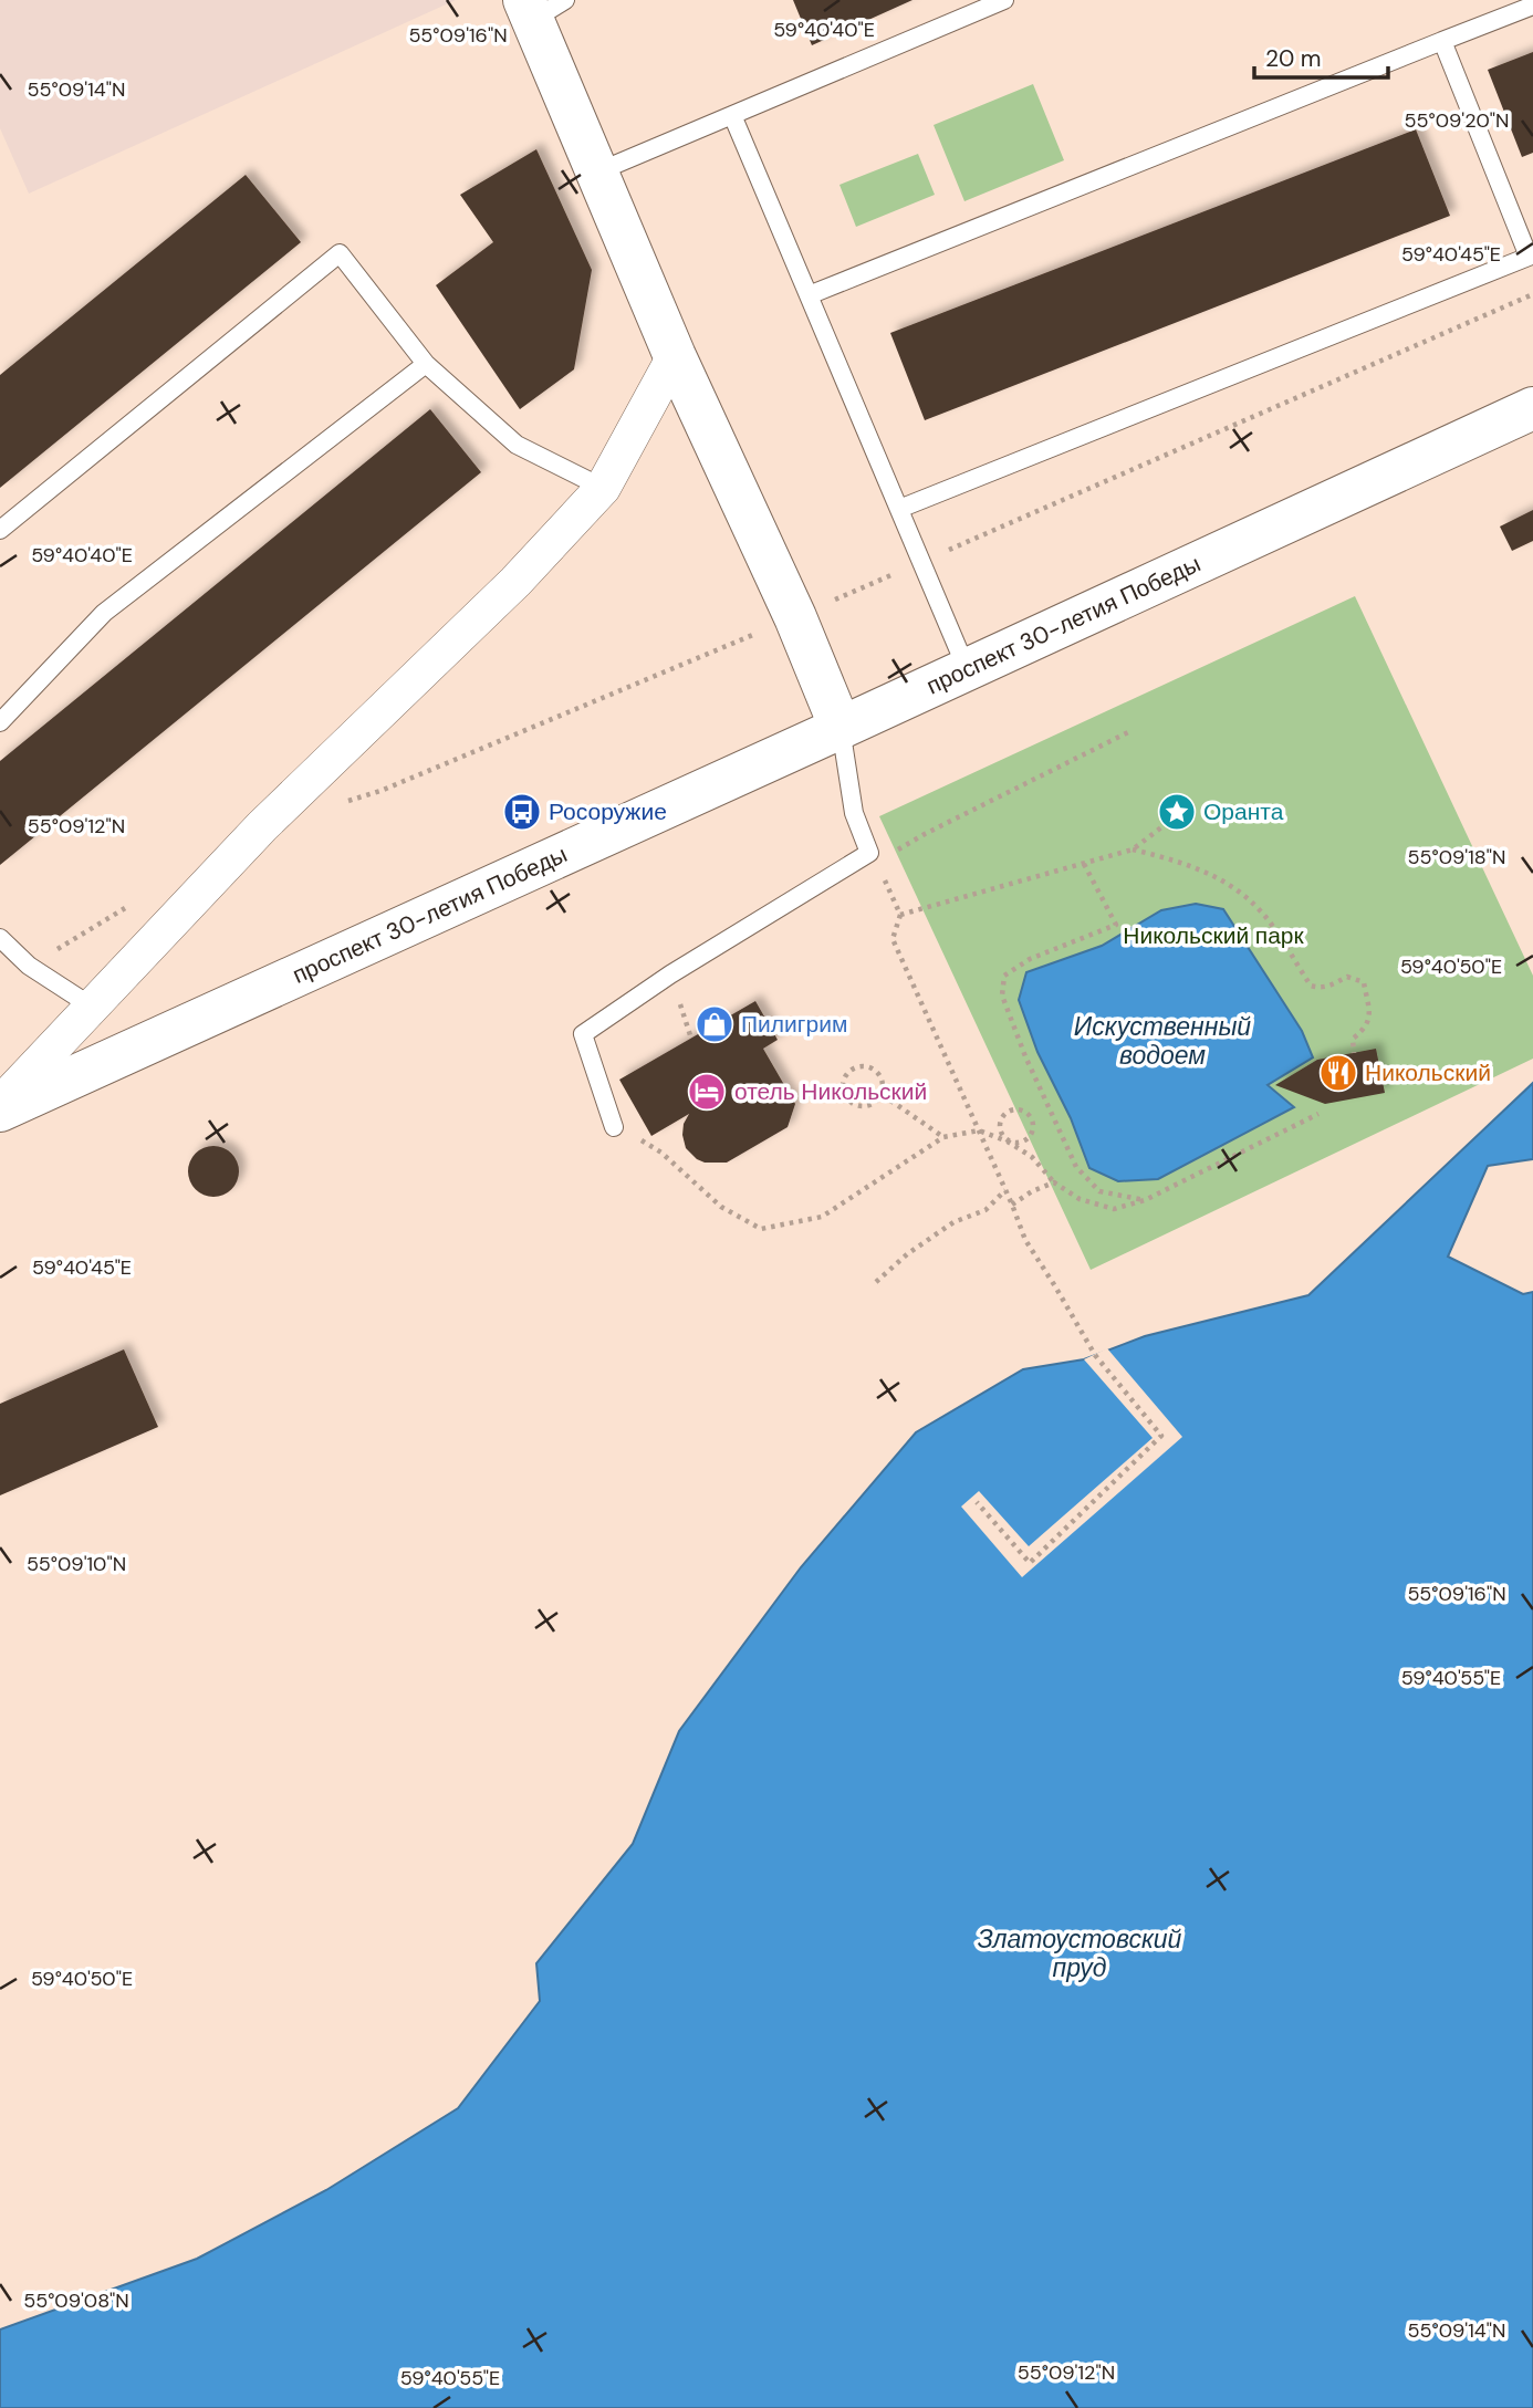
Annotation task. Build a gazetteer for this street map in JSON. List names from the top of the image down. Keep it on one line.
{"streets":{"main road":["проспект 30-летия Победы"]},"water":["Искуственный водоем","Златоустовский пруд"],"parks":["Никольский парк"],"places":{"bus stop":["Росоружие"],"place":["Оранта"],"shop":["Пилигрим"],"restaurant":["Никольский"],"hotel":["отель Никольский"]},"scale_bar":"20 m","coordinates":["59°40'40\"E","55°09'16\"N","55°09'14\"N","55°09'20\"N","59°40'45\"E","55°09'12\"N","55°09'18\"N","59°40'50\"E","55°09'10\"N","59°40'55\"E","55°09'08\"N"]}
